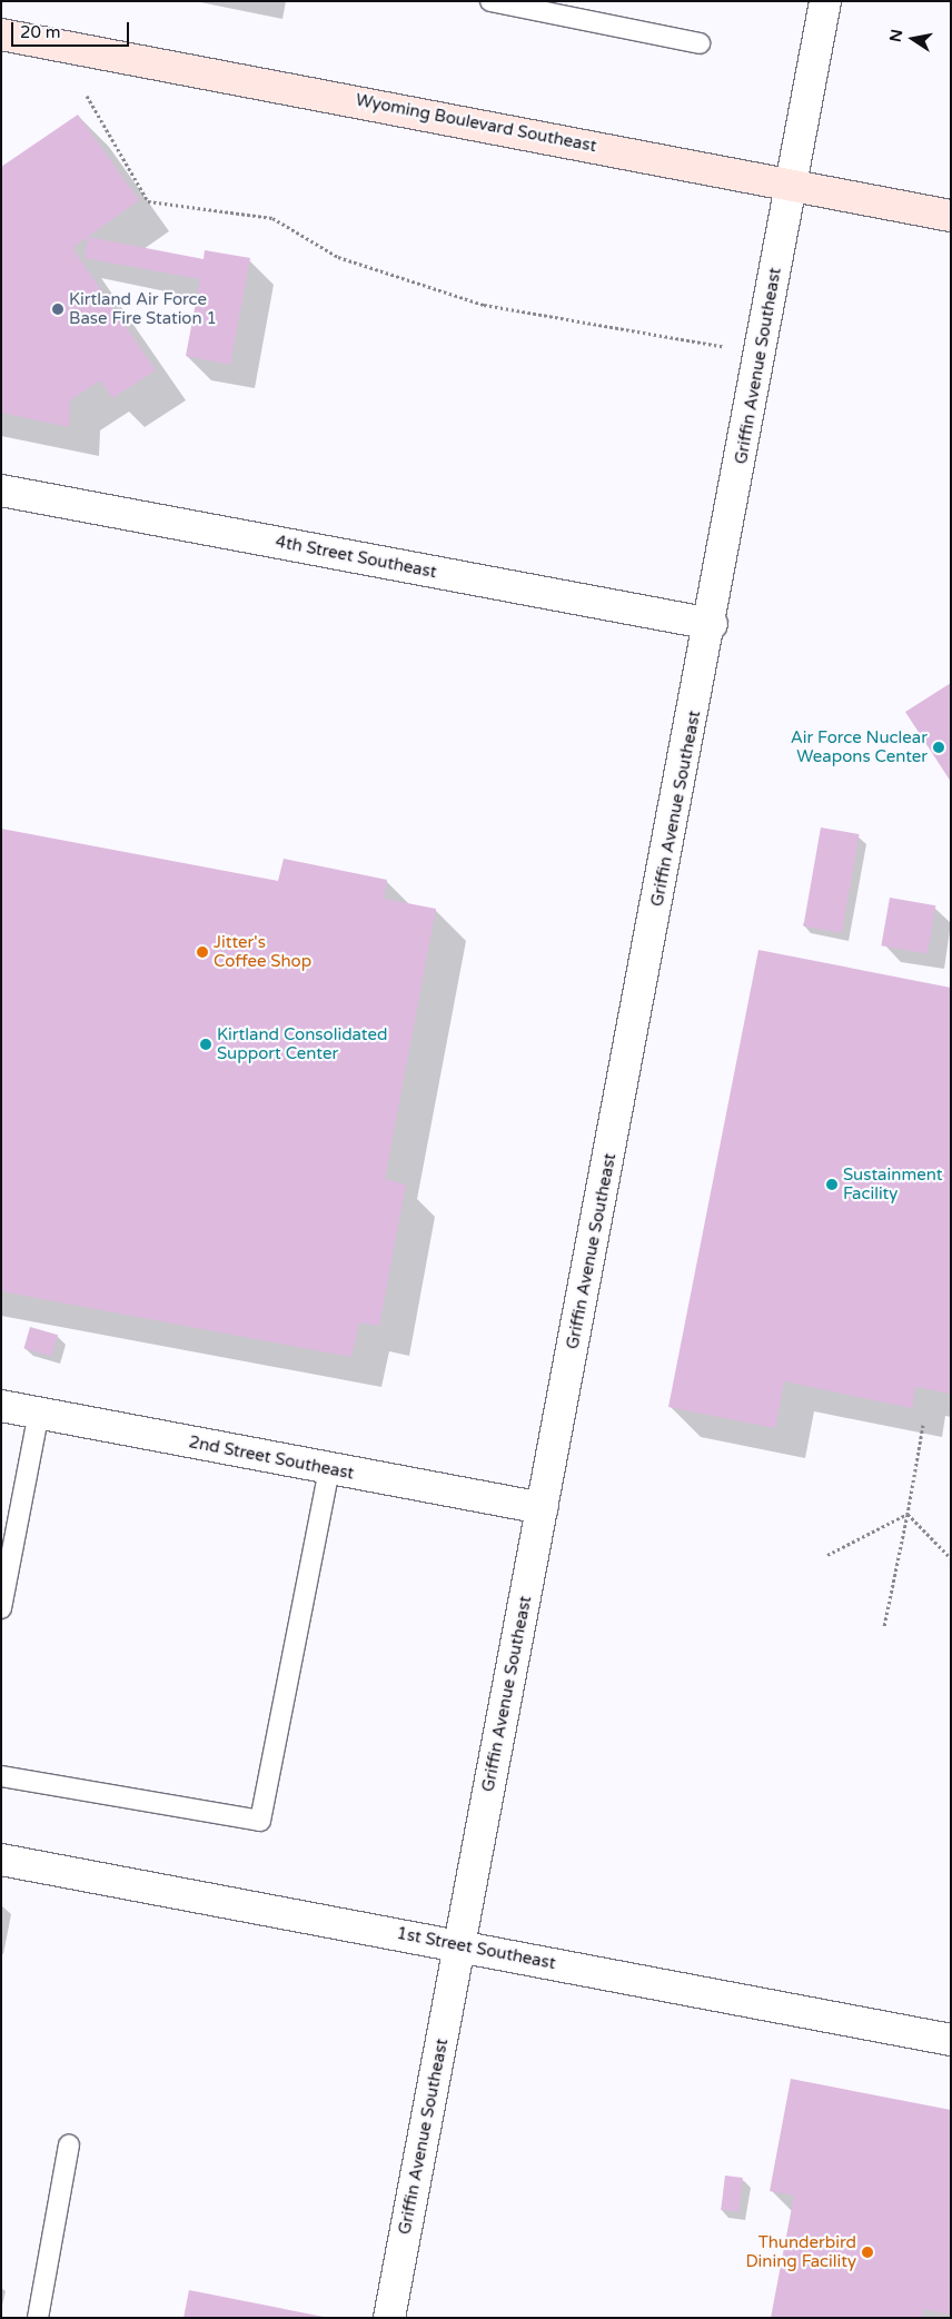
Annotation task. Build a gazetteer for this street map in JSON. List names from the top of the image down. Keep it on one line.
{"streets":{"main road":["Wyoming Boulevard Southeast"],"street":["Griffin Avenue Southeast","4th Street Southeast","2nd Street Southeast","1st Street Southeast"]},"crossings":[["Wyoming Boulevard Southeast","Griffin Avenue Southeast"],["Griffin Avenue Southeast","4th Street Southeast"],["Griffin Avenue Southeast","2nd Street Southeast"],["Griffin Avenue Southeast","1st Street Southeast"]],"places":["Kirtland Air Force Base Fire Station 1","Air Force Nuclear Weapons Center","Jitter's Coffee Shop","Kirtland Consolidated Support Center","Sustainment Facility","Thunderbird Dining Facility"],"scale_bar":"20 m","north":"left"}
